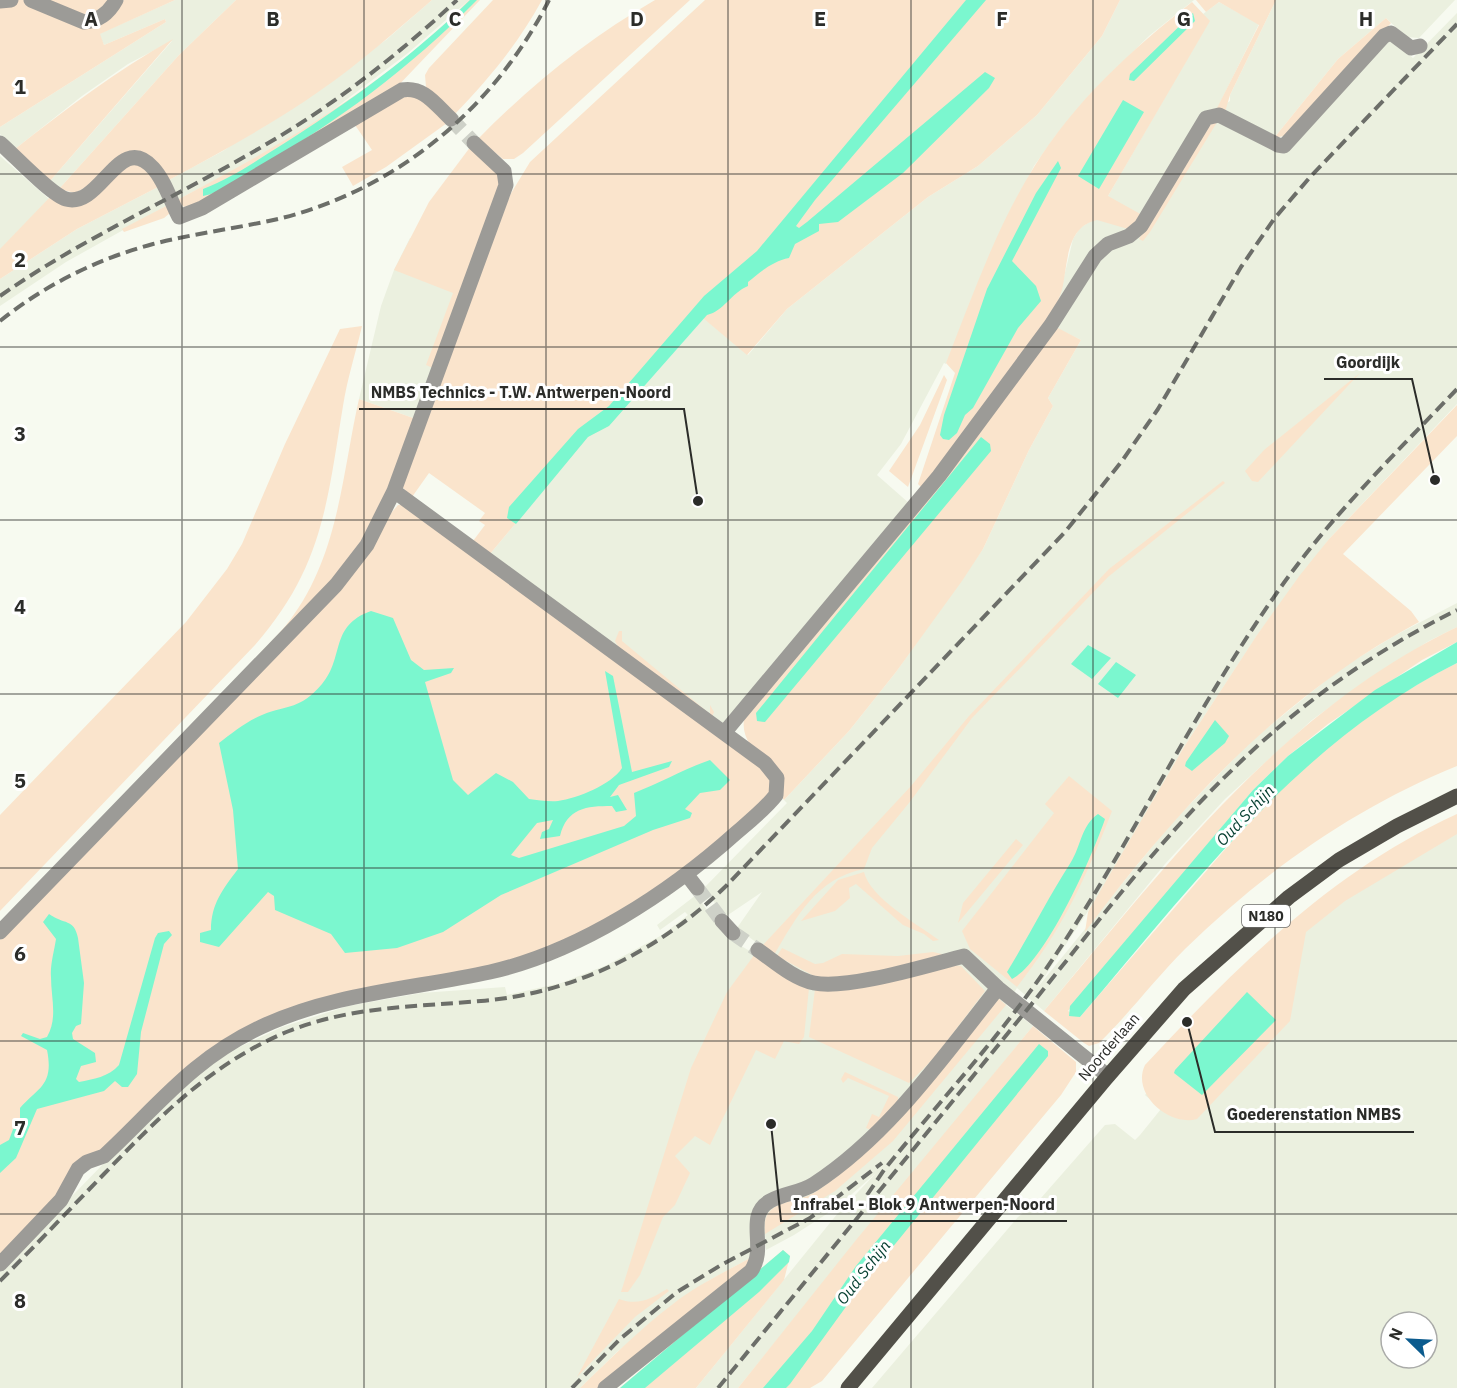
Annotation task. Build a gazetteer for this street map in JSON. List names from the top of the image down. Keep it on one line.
{"streets":{"main road":["N180","Noorderlaan"]},"water":["Oud Schijn"],"places":["Goordijk","NMBS Technics - T.W. Antwerpen-Noord","Goederenstation NMBS","Infrabel - Blok 9 Antwerpen-Noord"],"north":"top left","grid":{"columns":["A","B","C","D","E","F","G","H"],"rows":["1","2","3","4","5","6","7","8"]}}
